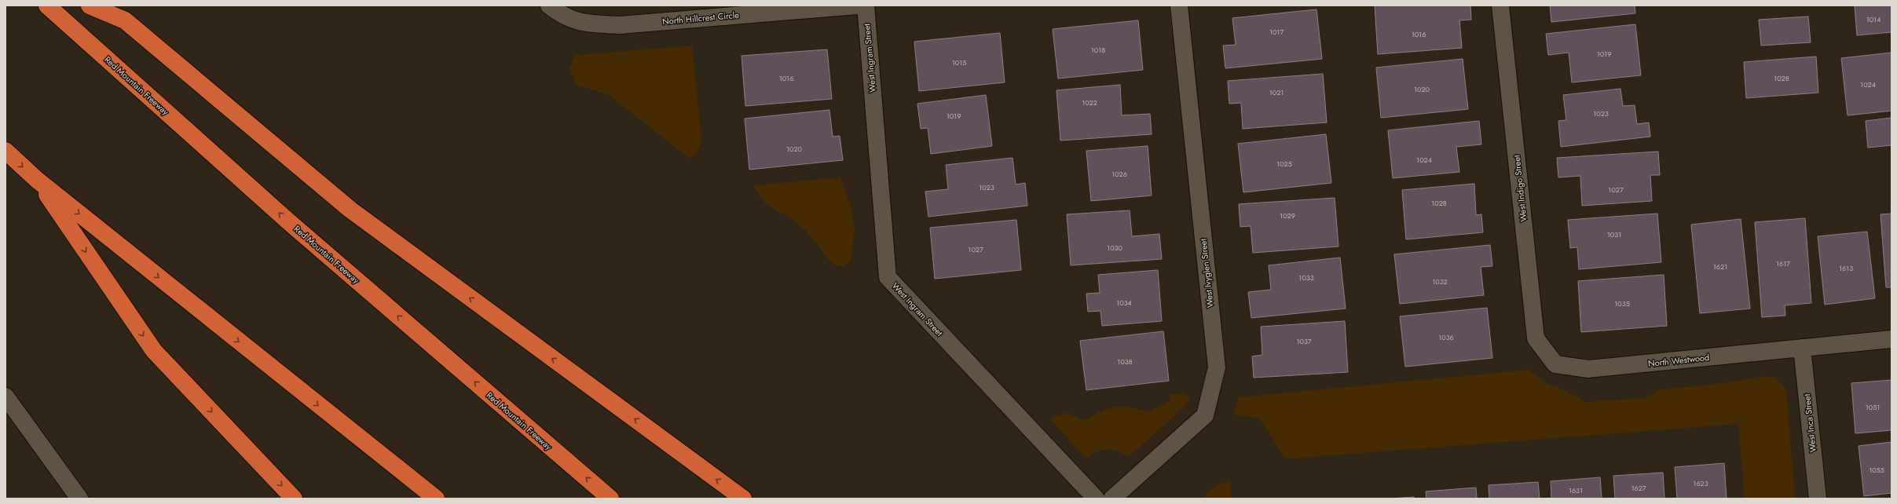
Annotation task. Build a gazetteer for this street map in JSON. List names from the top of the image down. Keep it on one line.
{"streets":{"highway":["Red Mountain Freeway"],"street":["North Hillcrest Circle","West Ingram Street","West Indigo Street","West Ivyglen Street","North Westwood","West Inca Street"]},"crossings":[["West Indigo Street","North Westwood"],["North Westwood","West Inca Street"]],"house_numbers":["1014","1017","1016","1018","1019","1015","1016","1028","1024","1020","1021","1022","1023","1019","1020","1024","1025","1026","1023","1027","1028","1029","1031","1030","1027","1617","1621","1613","1033","1032","1034","1035","1036","1037","1038","1051","1055","1623","1627","1631"]}
